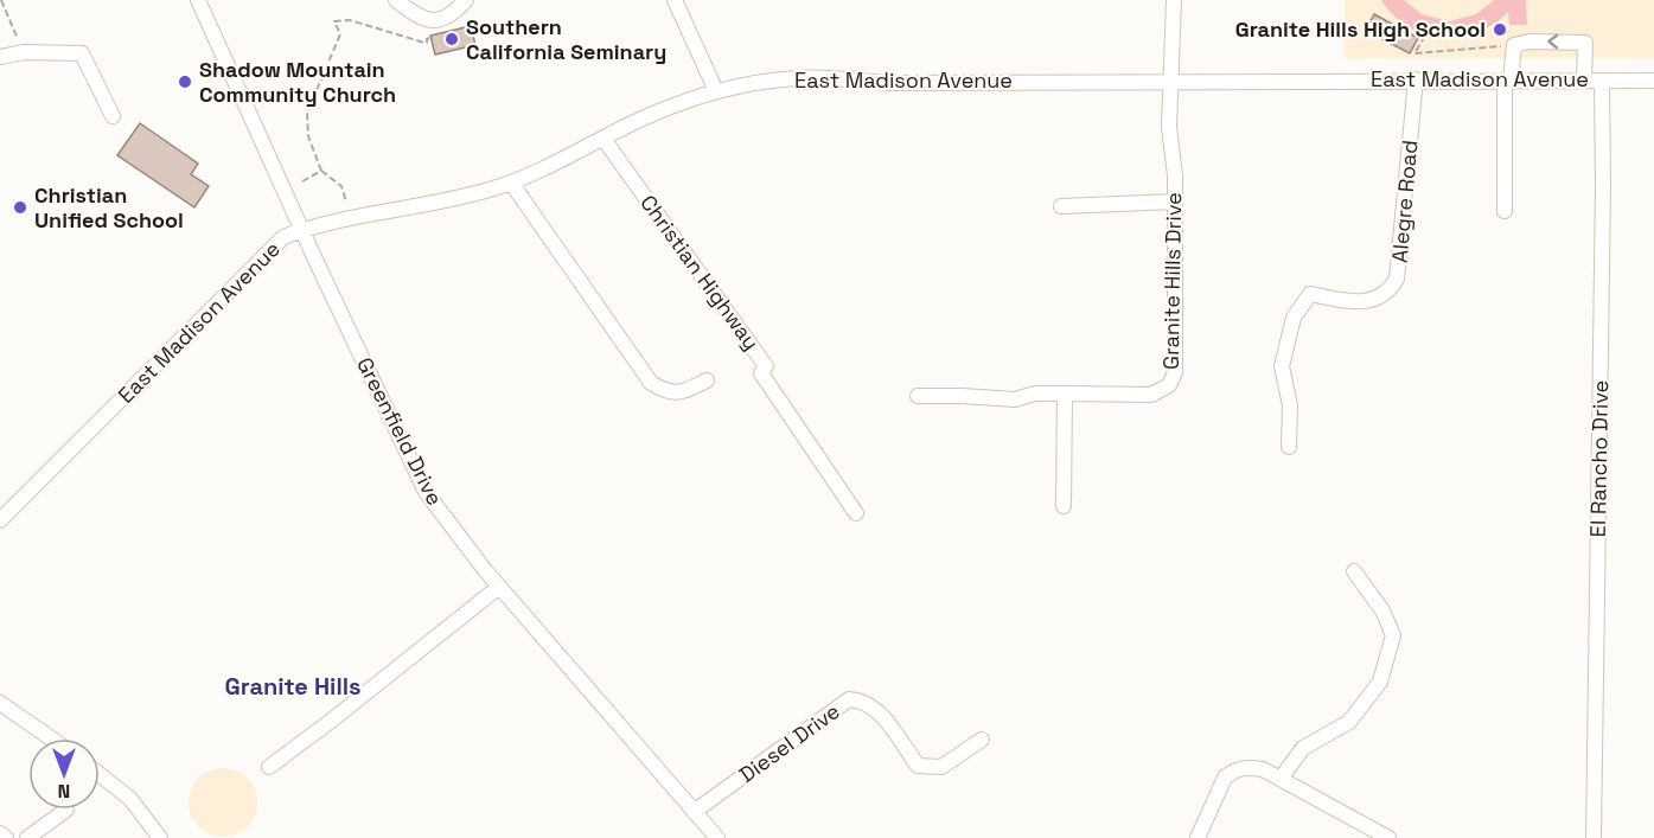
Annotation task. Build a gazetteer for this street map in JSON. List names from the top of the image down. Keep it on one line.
{"streets":{"street":["East Madison Avenue","Alegre Road","Christian Highway","Granite Hills Drive","Greenfield Drive","El Rancho Drive","Diesel Drive"]},"crossings":[["East Madison Avenue","Alegre Road"],["East Madison Avenue","Christian Highway"],["East Madison Avenue","Granite Hills Drive"],["East Madison Avenue","Greenfield Drive"],["East Madison Avenue","El Rancho Drive"],["Greenfield Drive","Diesel Drive"]],"districts":["Granite Hills"],"places":["Granite Hills High School","Southern California Seminary","Shadow Mountain Community Church","Christian Unified School"],"north":"bottom"}
